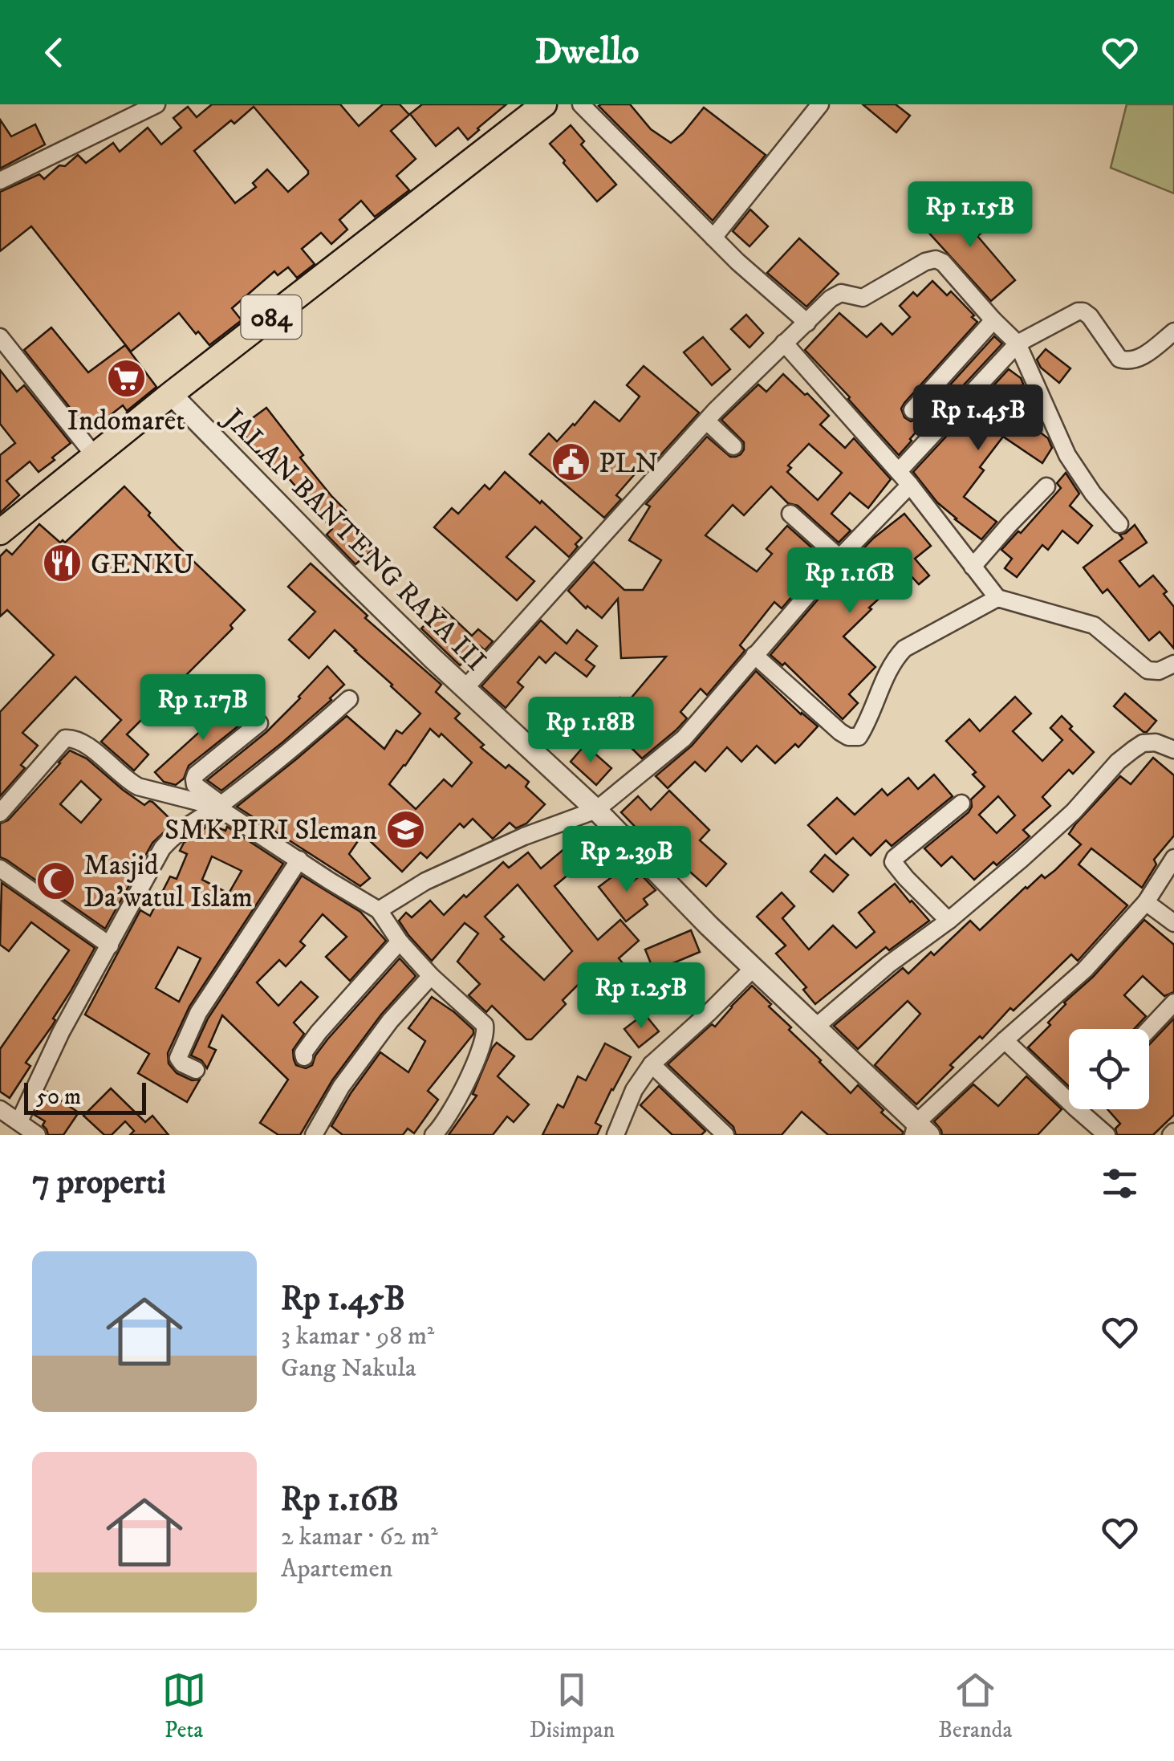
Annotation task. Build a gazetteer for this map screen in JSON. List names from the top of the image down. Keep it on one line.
{"streets":{"main road":["084"],"street":["JALAN BANTENG RAYA III"]},"crossings":[["084","JALAN BANTENG RAYA III"]],"places":{"supermarket":["Indomaret"],"public building":["PLN"],"restaurant":["GENKU"],"school or university":["SMK PIRI Sleman"],"mosque":["Masjid Da'watul Islam"]},"scale_bar":"50 m","page":{"header":"Dwello","price":["Rp 1.15B","Rp 1.45B","Rp 1.16B","Rp 1.17B","Rp 1.18B","Rp 2.39B","Rp 1.25B"],"scale":"50 m","heading":"7 properti","list":[{"name":"Rp 1.45B","note":"3 kamar · 98 m² · Gang Nakula"},{"name":"Rp 1.16B","note":"2 kamar · 62 m² · Apartemen"}],"tabs":["Peta","Disimpan","Beranda"]}}
